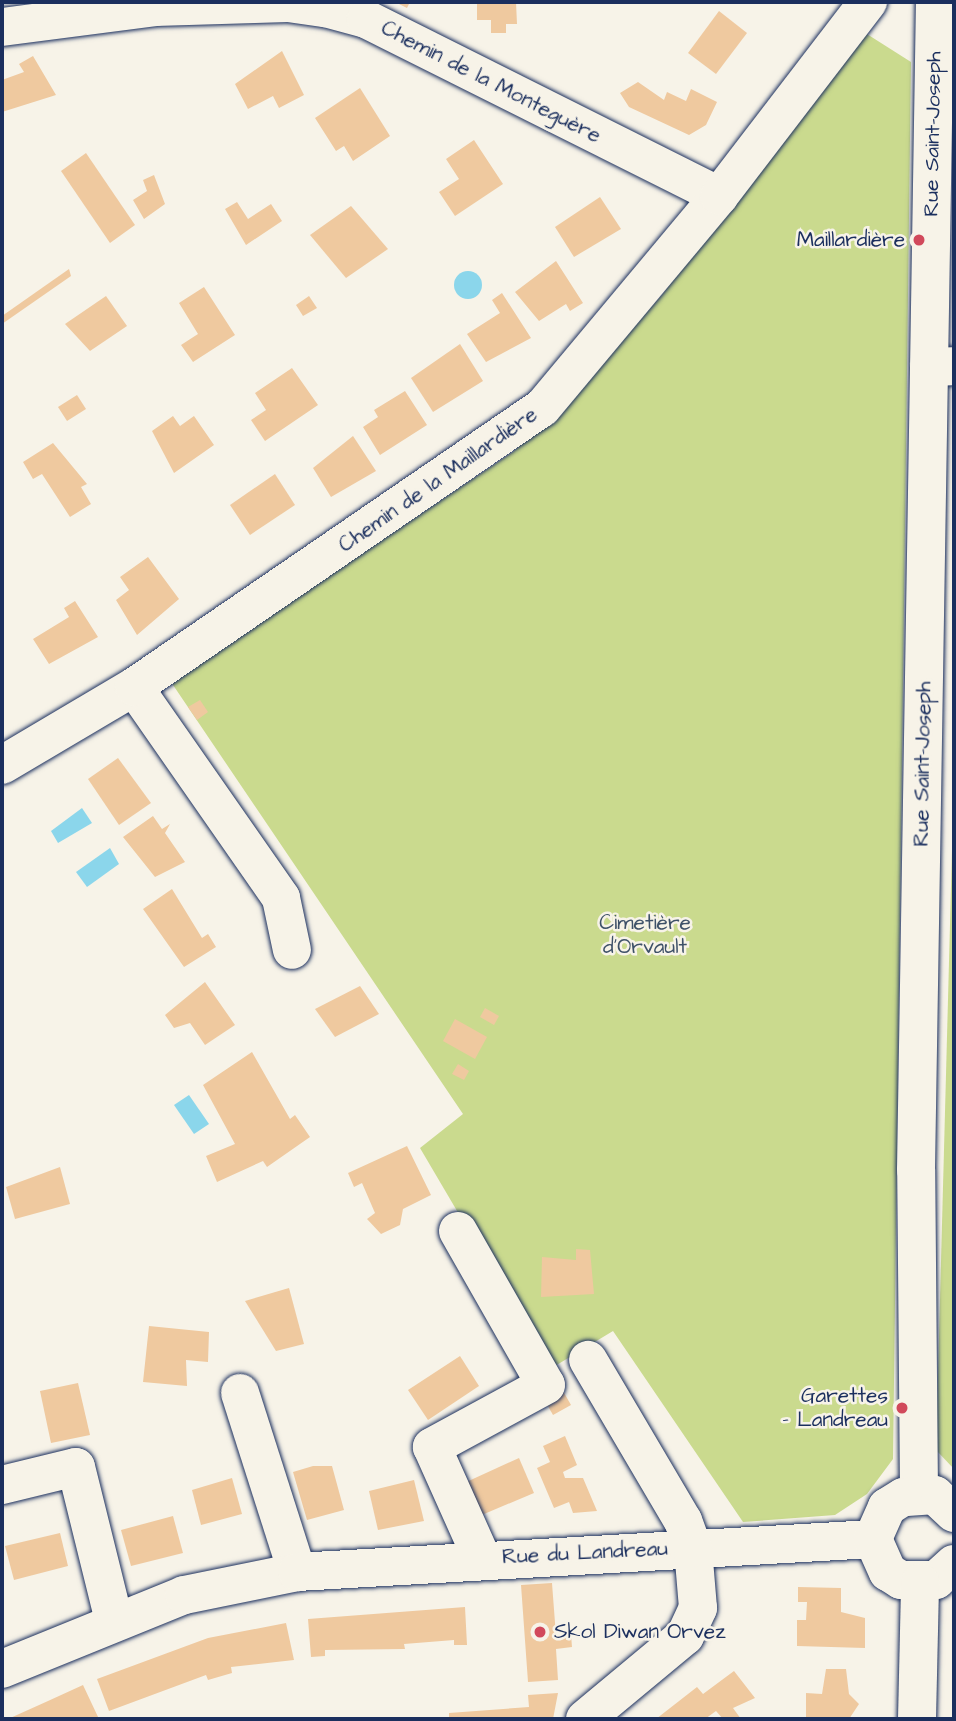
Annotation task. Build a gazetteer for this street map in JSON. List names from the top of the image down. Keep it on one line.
{"streets":{"street":["Chemin de la Monteguère","Rue Saint-Joseph","Chemin de la Maillardière","Rue du Landreau"]},"crossings":[["Chemin de la Monteguère","Chemin de la Maillardière"]],"parks":["Cimetière d'Orvault"],"places":["Maillardière","Garettes - Landreau","Skol Diwan Orvez"]}
